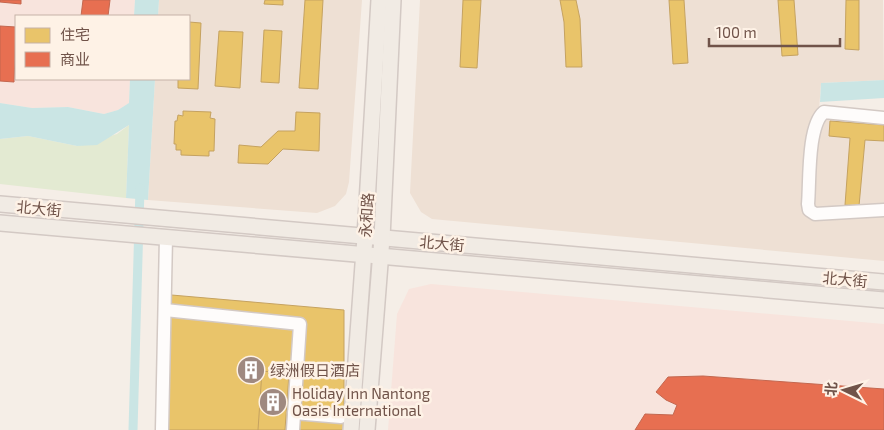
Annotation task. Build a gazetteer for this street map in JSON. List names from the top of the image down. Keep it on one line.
{"streets":{"main road":["北大街","永和路"]},"crossings":[["北大街","永和路"]],"places":{"building":["绿洲假日酒店","Holiday Inn Nantong Oasis International"]},"legend":["住宅","商业"],"scale_bar":"100 m","north":"left"}
